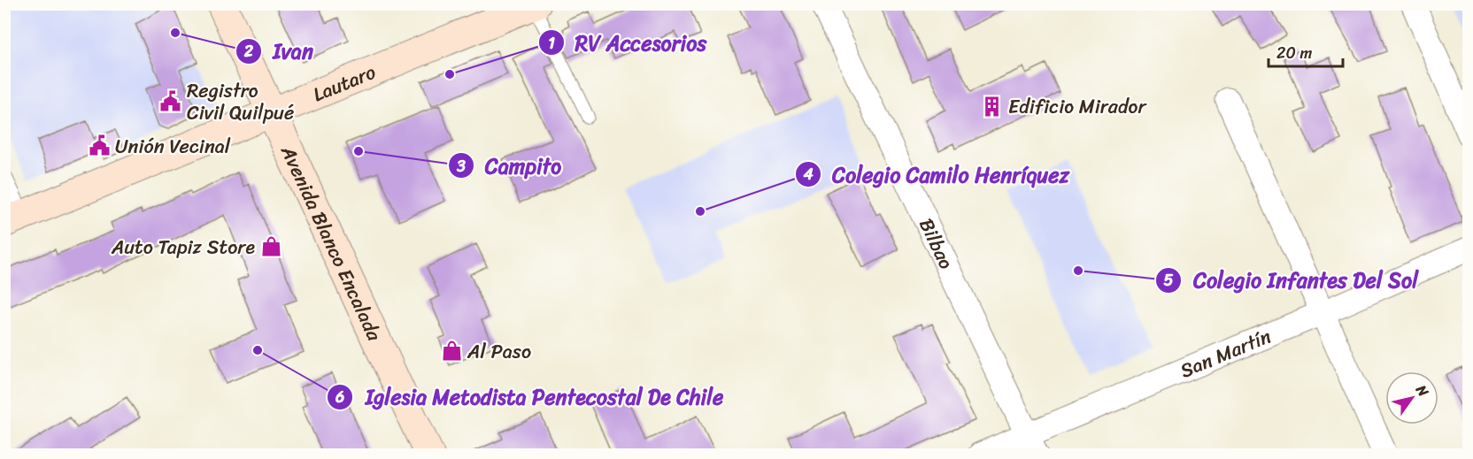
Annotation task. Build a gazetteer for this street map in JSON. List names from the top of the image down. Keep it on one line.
{"streets":{"main road":["Lautaro","Avenida Blanco Encalada"],"street":["Bilbao","San Martín"]},"crossings":[["Lautaro","Avenida Blanco Encalada"],["Bilbao","San Martín"]],"places":{"other":["Ivan","RV Accesorios","Campito","Colegio Camilo Henríquez","Colegio Infantes Del Sol","Iglesia Metodista Pentecostal De Chile"],"public building":["Registro Civil Quilpué","Unión Vecinal"],"building":["Edificio Mirador"],"shop":["Auto Tapiz Store","Al Paso"]},"scale_bar":"20 m","north":"top right"}
